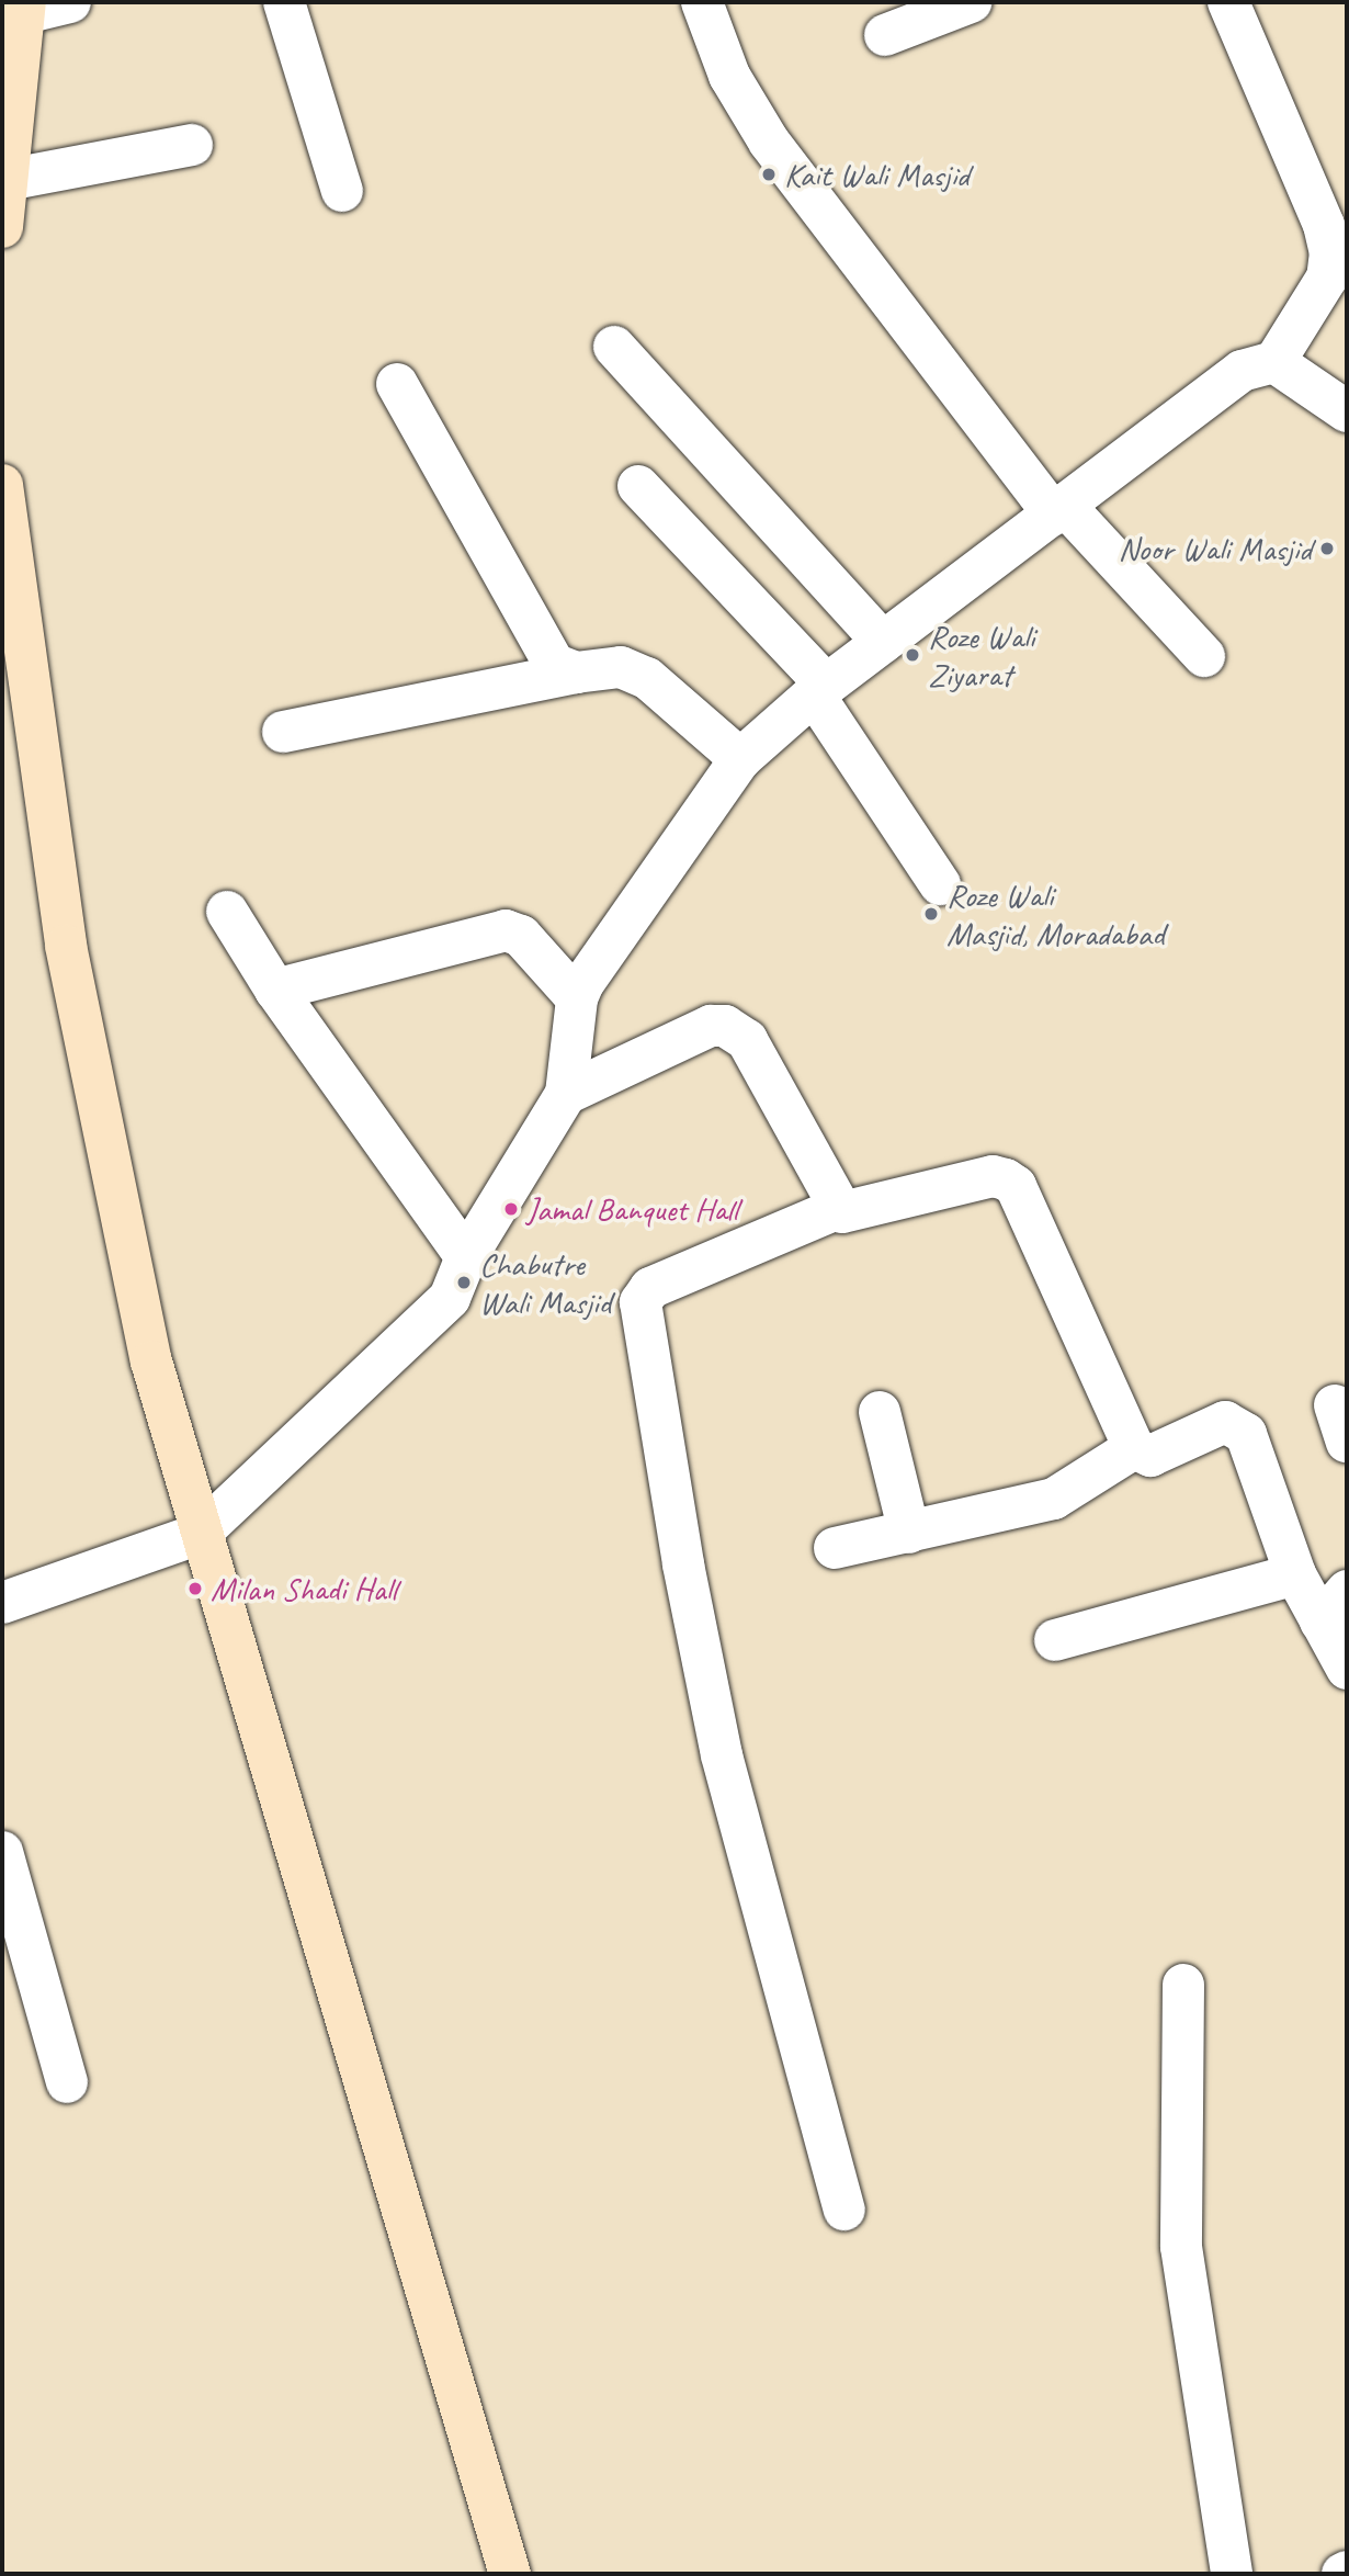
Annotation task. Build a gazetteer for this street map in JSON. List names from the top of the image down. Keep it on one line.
{"places":["Kait Wali Masjid","Noor Wali Masjid","Roze Wali Ziyarat","Roze Wali Masjid, Moradabad","Jamal Banquet Hall","Chabutre Wali Masjid","Milan Shadi Hall"]}
